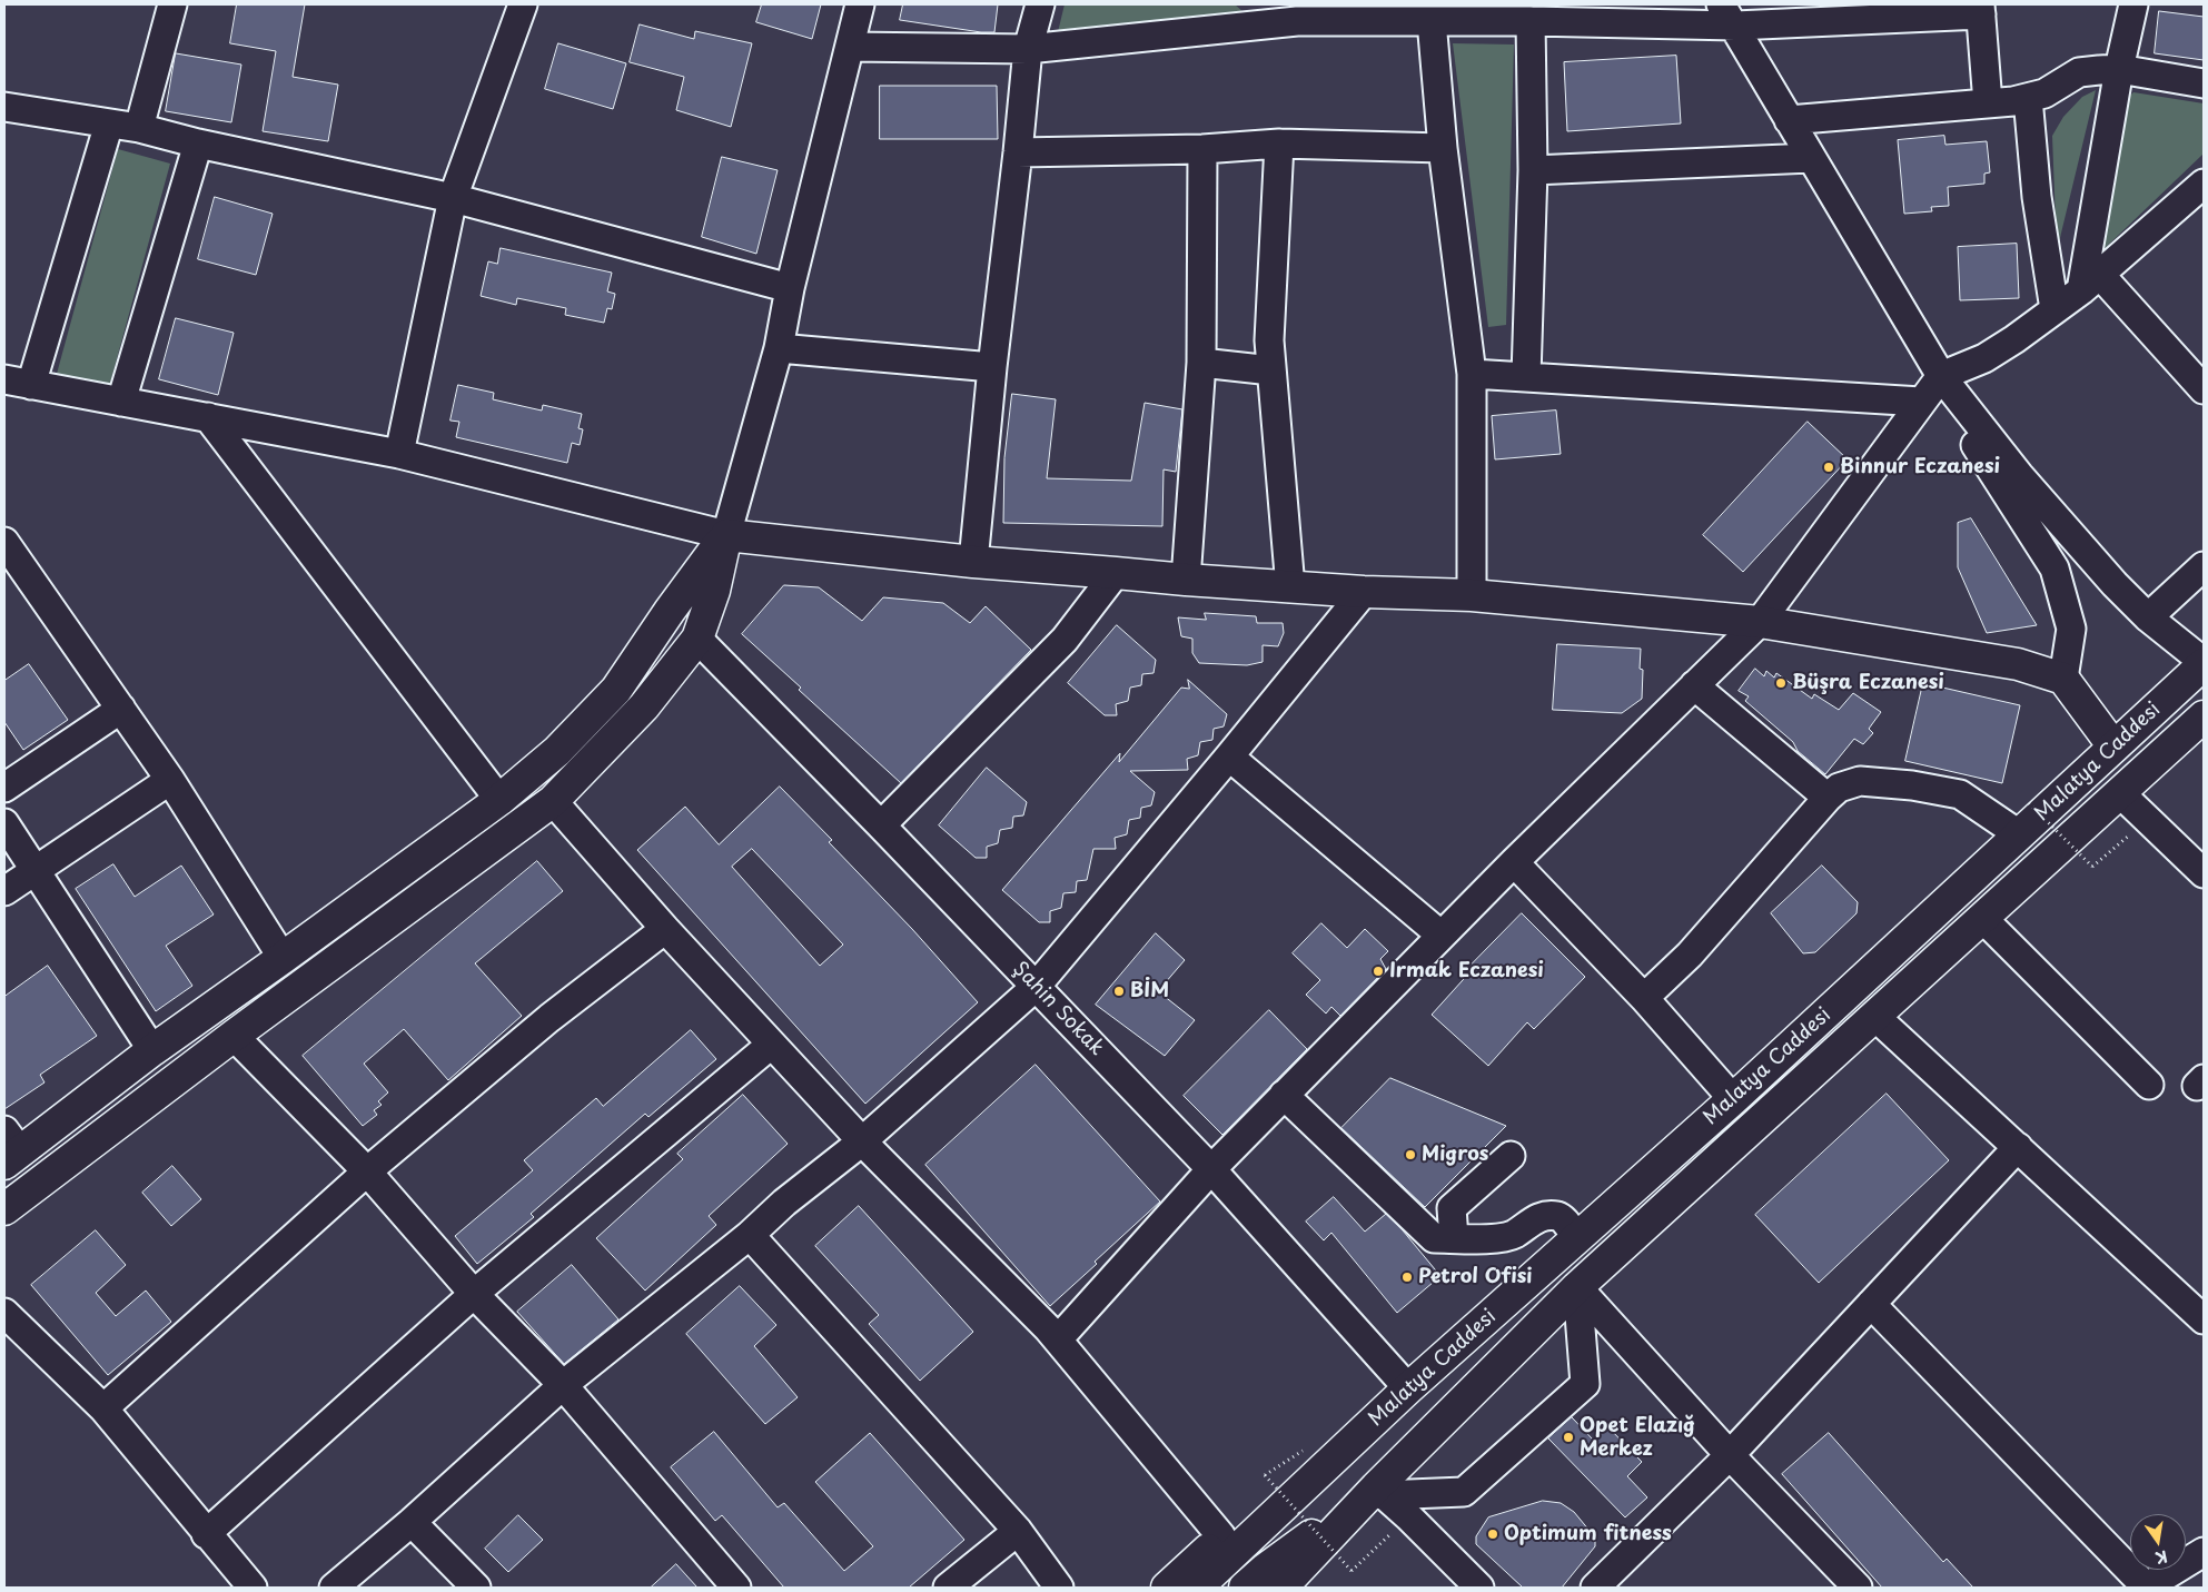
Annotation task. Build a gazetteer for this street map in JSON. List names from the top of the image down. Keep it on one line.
{"streets":{"main road":["Malatya Caddesi"],"street":["Şahin Sokak"]},"crossings":[["Malatya Caddesi","Şahin Sokak"]],"places":["Binnur Eczanesi","Büşra Eczanesi","Irmak Eczanesi","BİM","Migros","Petrol Ofisi","Opet Elazığ Merkez","Optimum fitness"],"north":"bottom"}
